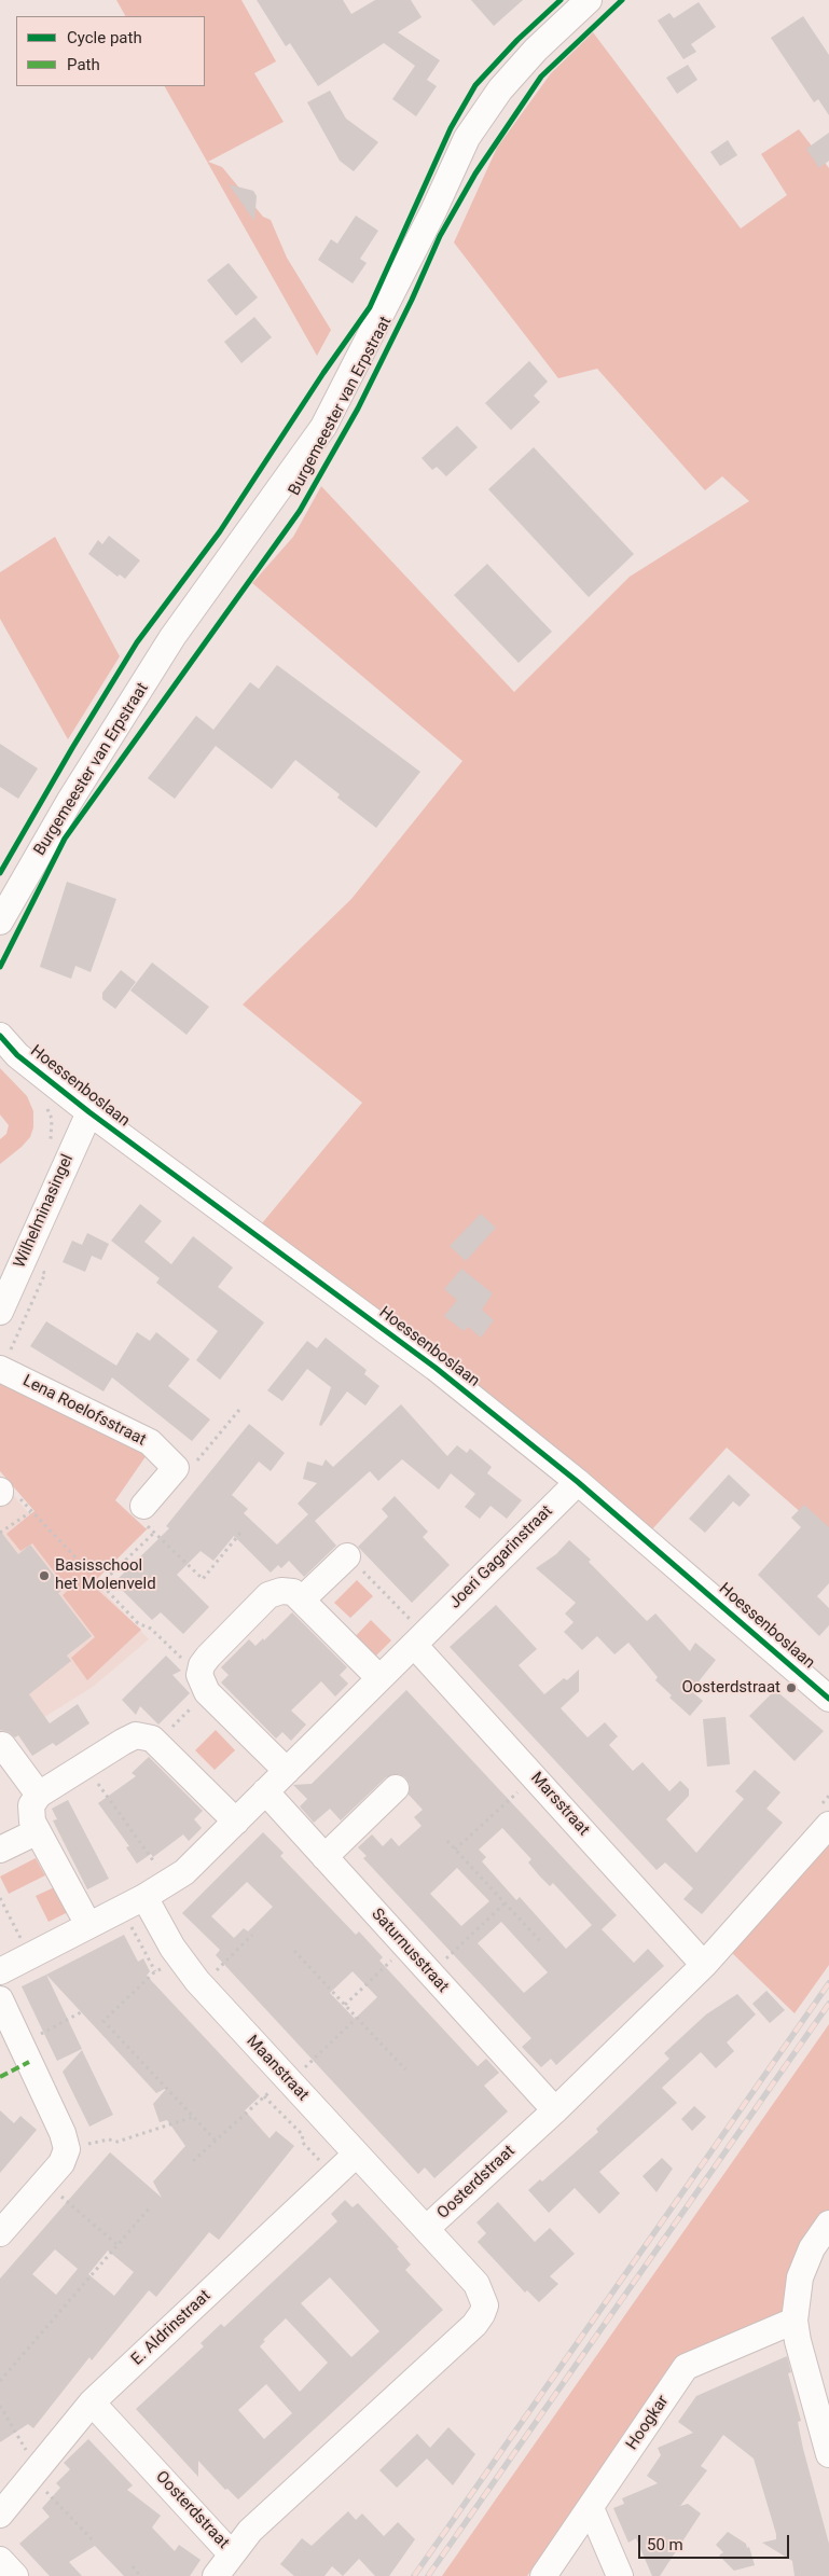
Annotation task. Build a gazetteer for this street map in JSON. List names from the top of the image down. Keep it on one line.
{"streets":{"street":["Burgemeester van Erpstraat","Hoessenboslaan","Wilhelminasingel","Lena Roelofsstraat","Joeri Gagarinstraat","Marsstraat","Saturnusstraat","Maanstraat","Oosterdstraat","E. Aldrinstraat","Hoogkar"]},"crossings":[["Hoessenboslaan","Wilhelminasingel"],["Hoessenboslaan","Joeri Gagarinstraat"],["Joeri Gagarinstraat","Marsstraat"],["Joeri Gagarinstraat","Saturnusstraat"],["Joeri Gagarinstraat","Maanstraat"],["Marsstraat","Oosterdstraat"],["Saturnusstraat","Oosterdstraat"],["Maanstraat","Oosterdstraat"],["Maanstraat","E. Aldrinstraat"],["Oosterdstraat","E. Aldrinstraat"]],"places":["Basisschool het Molenveld","Oosterdstraat"],"legend":["Cycle path","Path"],"scale_bar":"50 m"}
